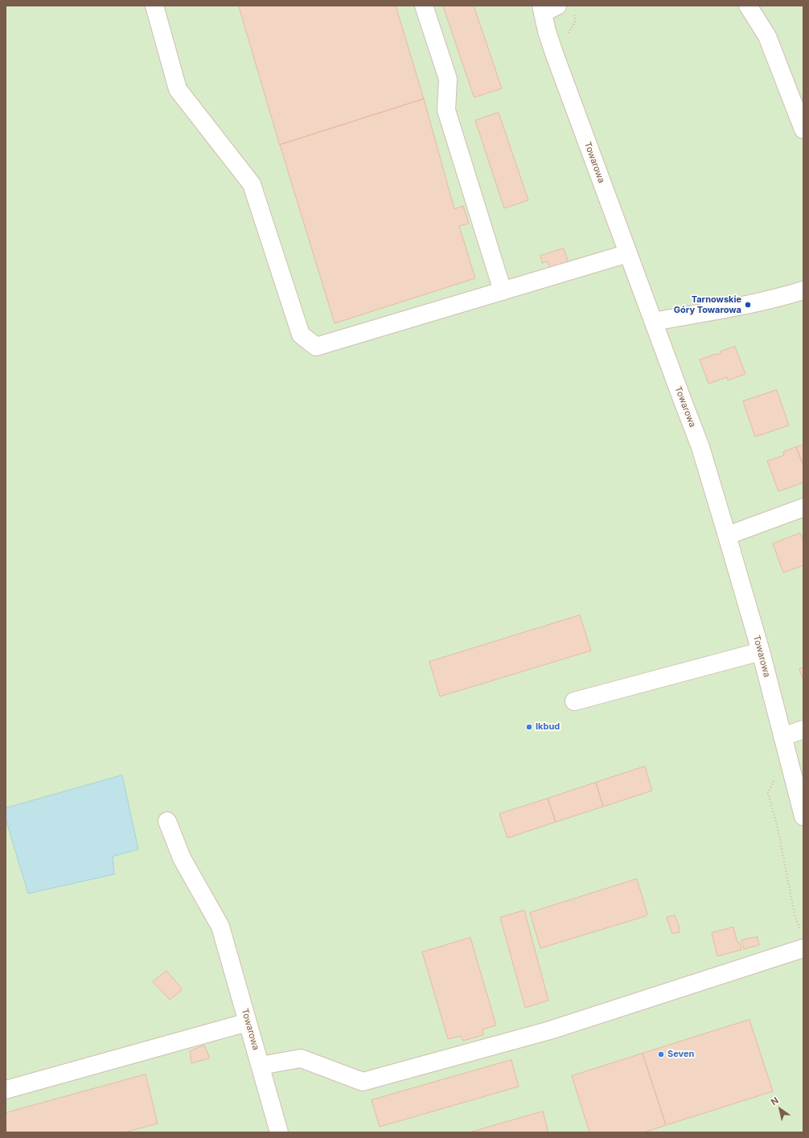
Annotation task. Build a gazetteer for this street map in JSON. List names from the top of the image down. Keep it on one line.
{"streets":{"street":["Towarowa"]},"places":["Tarnowskie Góry Towarowa","Ikbud","Seven"],"north":"top left"}
